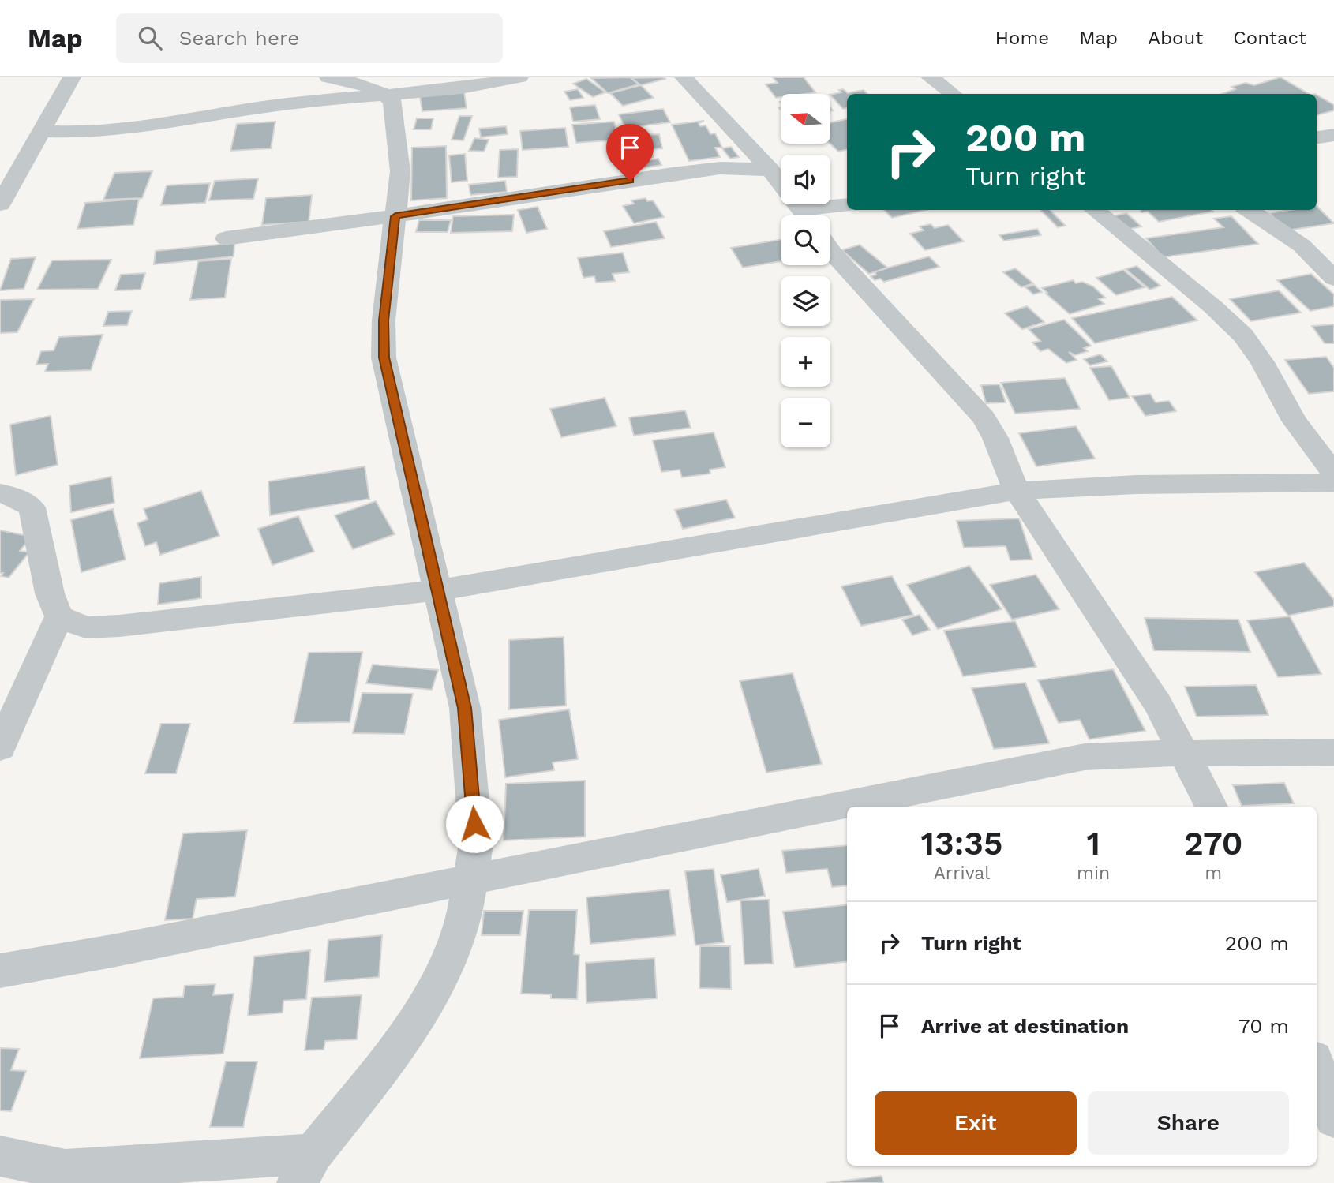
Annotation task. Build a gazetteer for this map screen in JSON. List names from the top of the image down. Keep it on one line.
{"north":"left","page":{"header":"Map","search":"Search here","nav":["Home","Map","About","Contact"],"map_buttons":["+","−"],"turn":["200 m","Turn right"],"eta":["13:35","Arrival","1","min","270","m"],"list":[{"name":"Turn right","value":"200 m"},{"name":"Arrive at destination","value":"70 m"}],"buttons":["Exit","Share"]}}
